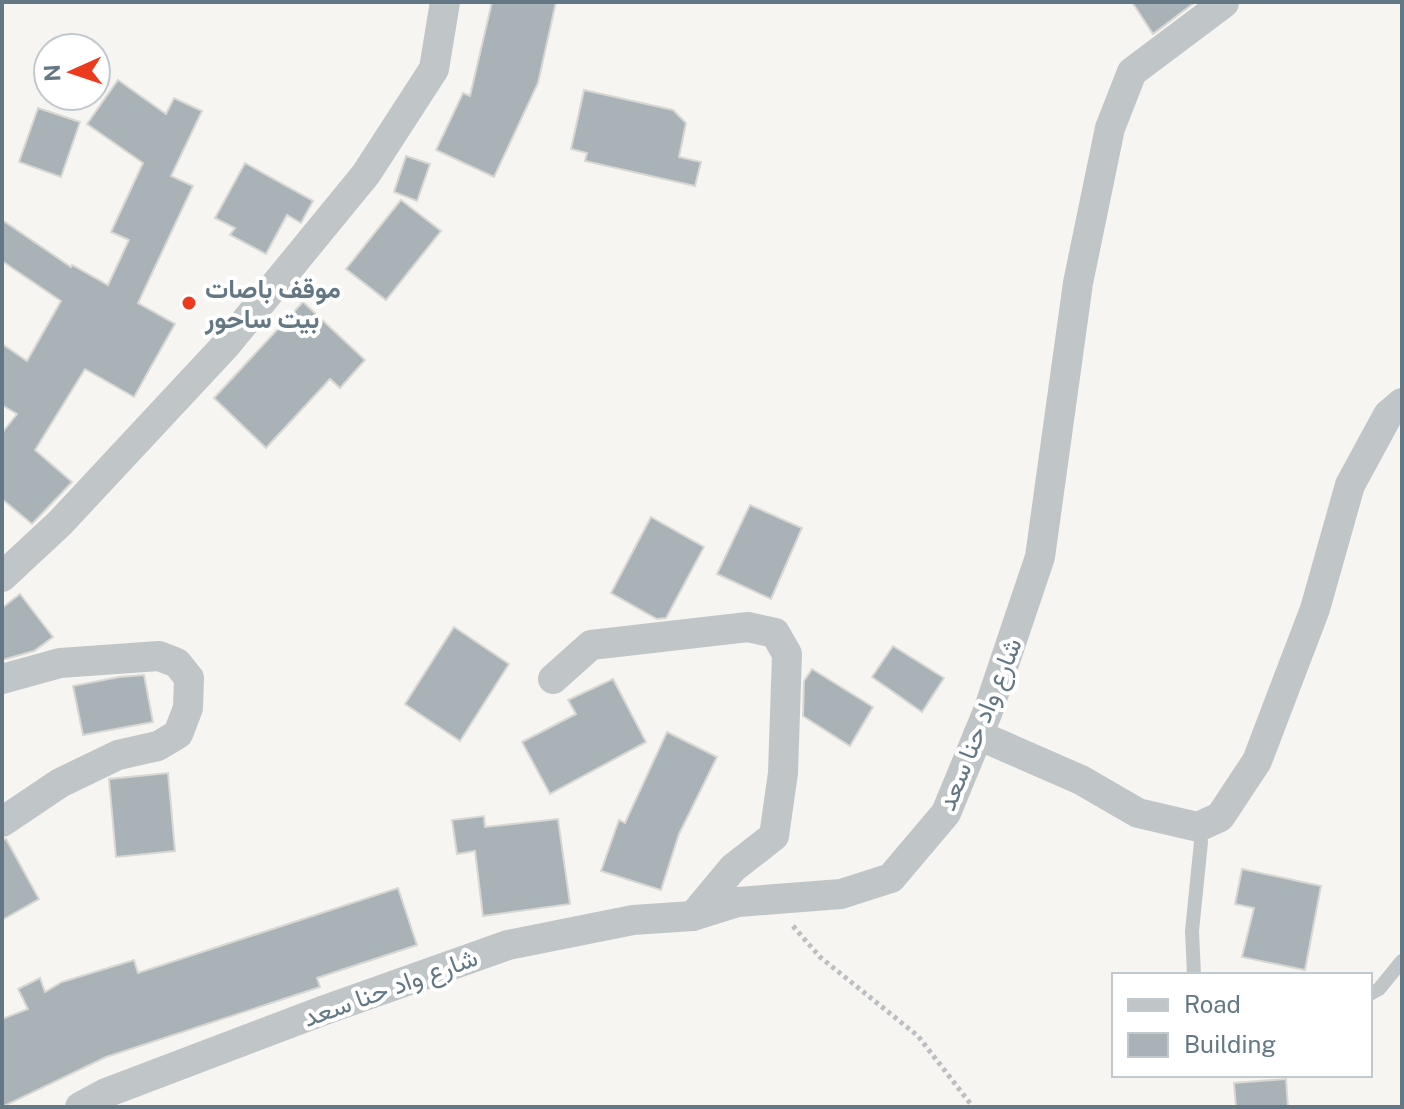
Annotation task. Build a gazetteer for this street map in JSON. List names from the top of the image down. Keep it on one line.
{"streets":{"street":["شارع واد حنا سعد"]},"places":["موقف باصات بيت ساحور"],"legend":["Road","Building"],"north":"left"}
